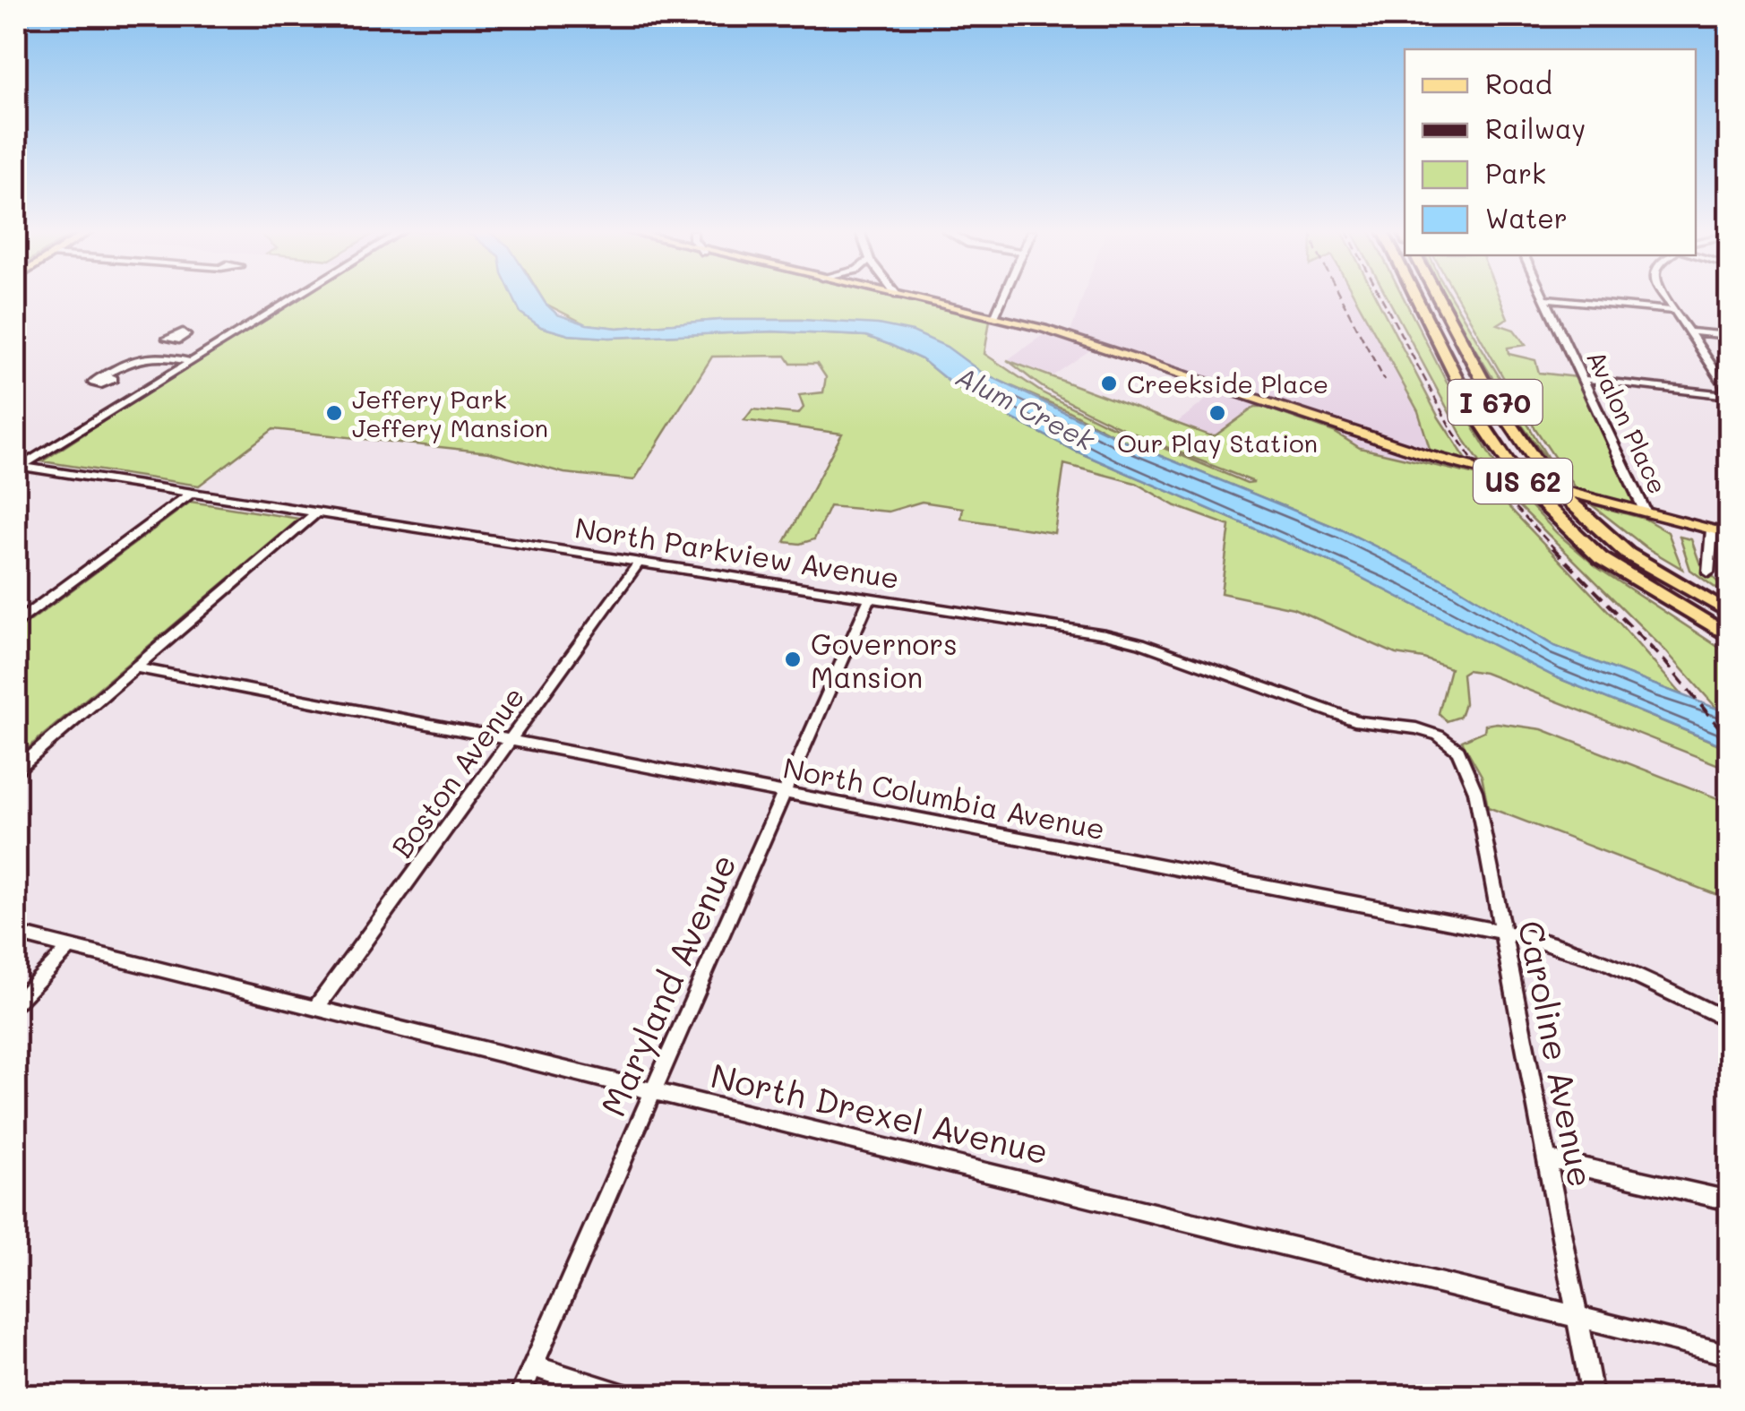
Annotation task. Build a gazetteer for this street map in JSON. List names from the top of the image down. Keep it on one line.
{"streets":{"highway":["I 670"],"main road":["US 62"],"street":["Avalon Place","North Parkview Avenue","Boston Avenue","North Columbia Avenue","Maryland Avenue","Caroline Avenue","North Drexel Avenue"]},"crossings":[["Avalon Place","US 62"],["North Parkview Avenue","Boston Avenue"],["North Parkview Avenue","Maryland Avenue"],["North Parkview Avenue","Caroline Avenue"],["Boston Avenue","North Columbia Avenue"],["Boston Avenue","North Drexel Avenue"],["North Columbia Avenue","Maryland Avenue"],["North Columbia Avenue","Caroline Avenue"],["Maryland Avenue","North Drexel Avenue"],["Caroline Avenue","North Drexel Avenue"]],"water":["Alum Creek"],"places":["Creekside Place","Jeffery Park Jeffery Mansion","Our Play Station","Governors Mansion"],"legend":["Road","Railway","Park","Water"]}
